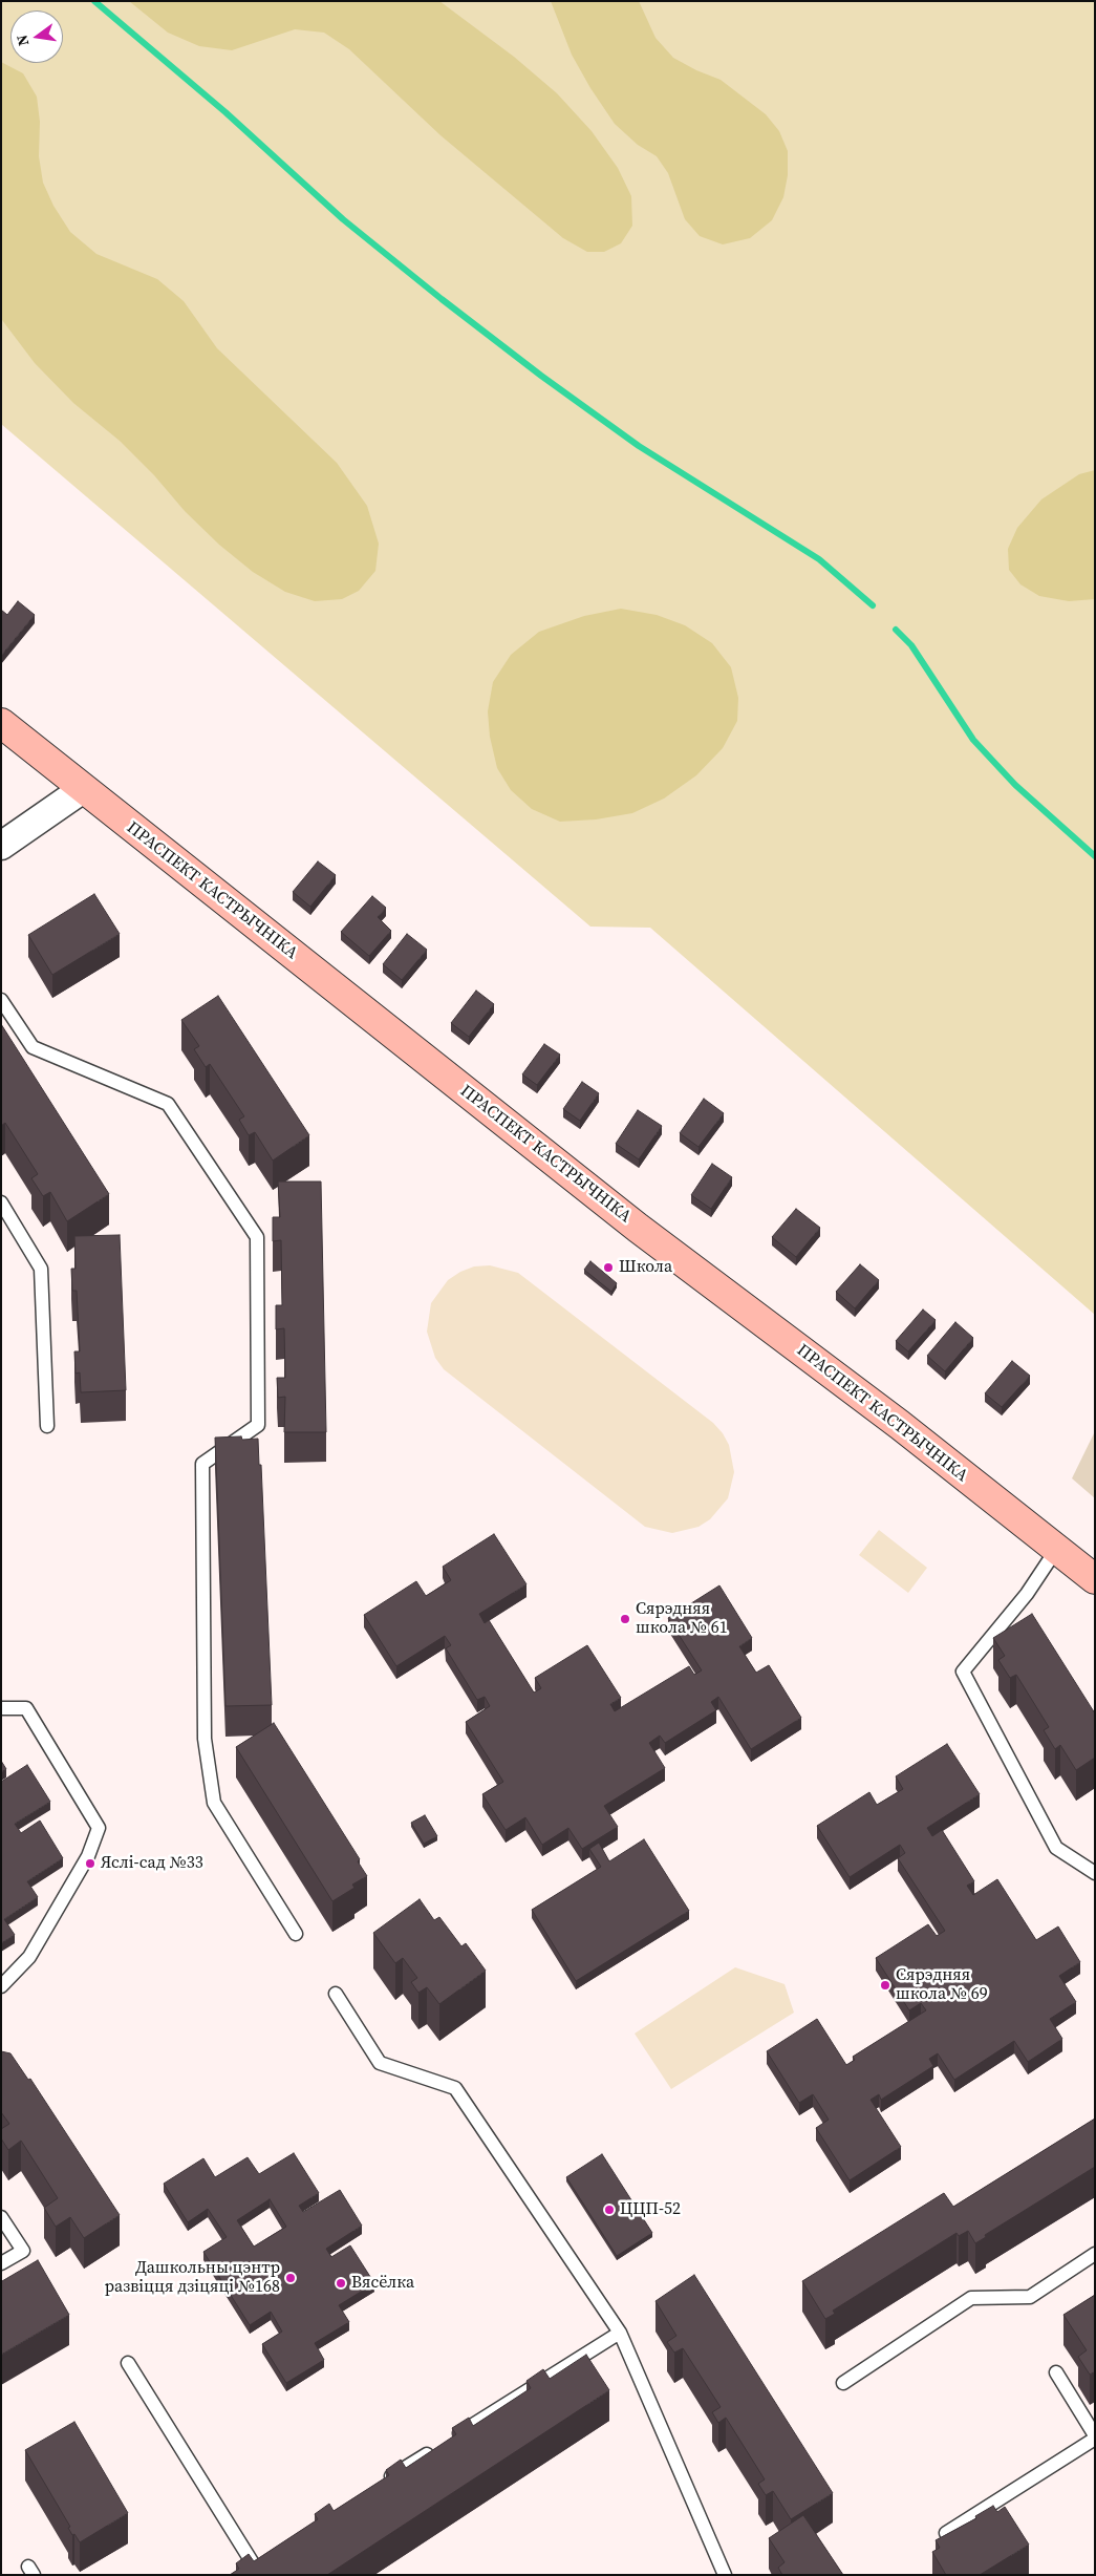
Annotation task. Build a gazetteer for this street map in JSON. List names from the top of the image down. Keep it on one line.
{"streets":{"main road":["ПРАСПЕКТ КАСТРЫЧНІКА"]},"places":["Школа","Сярэдняя школа № 61","Яслі-сад №33","Сярэдняя школа № 69","ЦЦП-52","Дашкольны цэнтр развіцця дзіцяці №168","Вясёлка"],"north":"left"}
